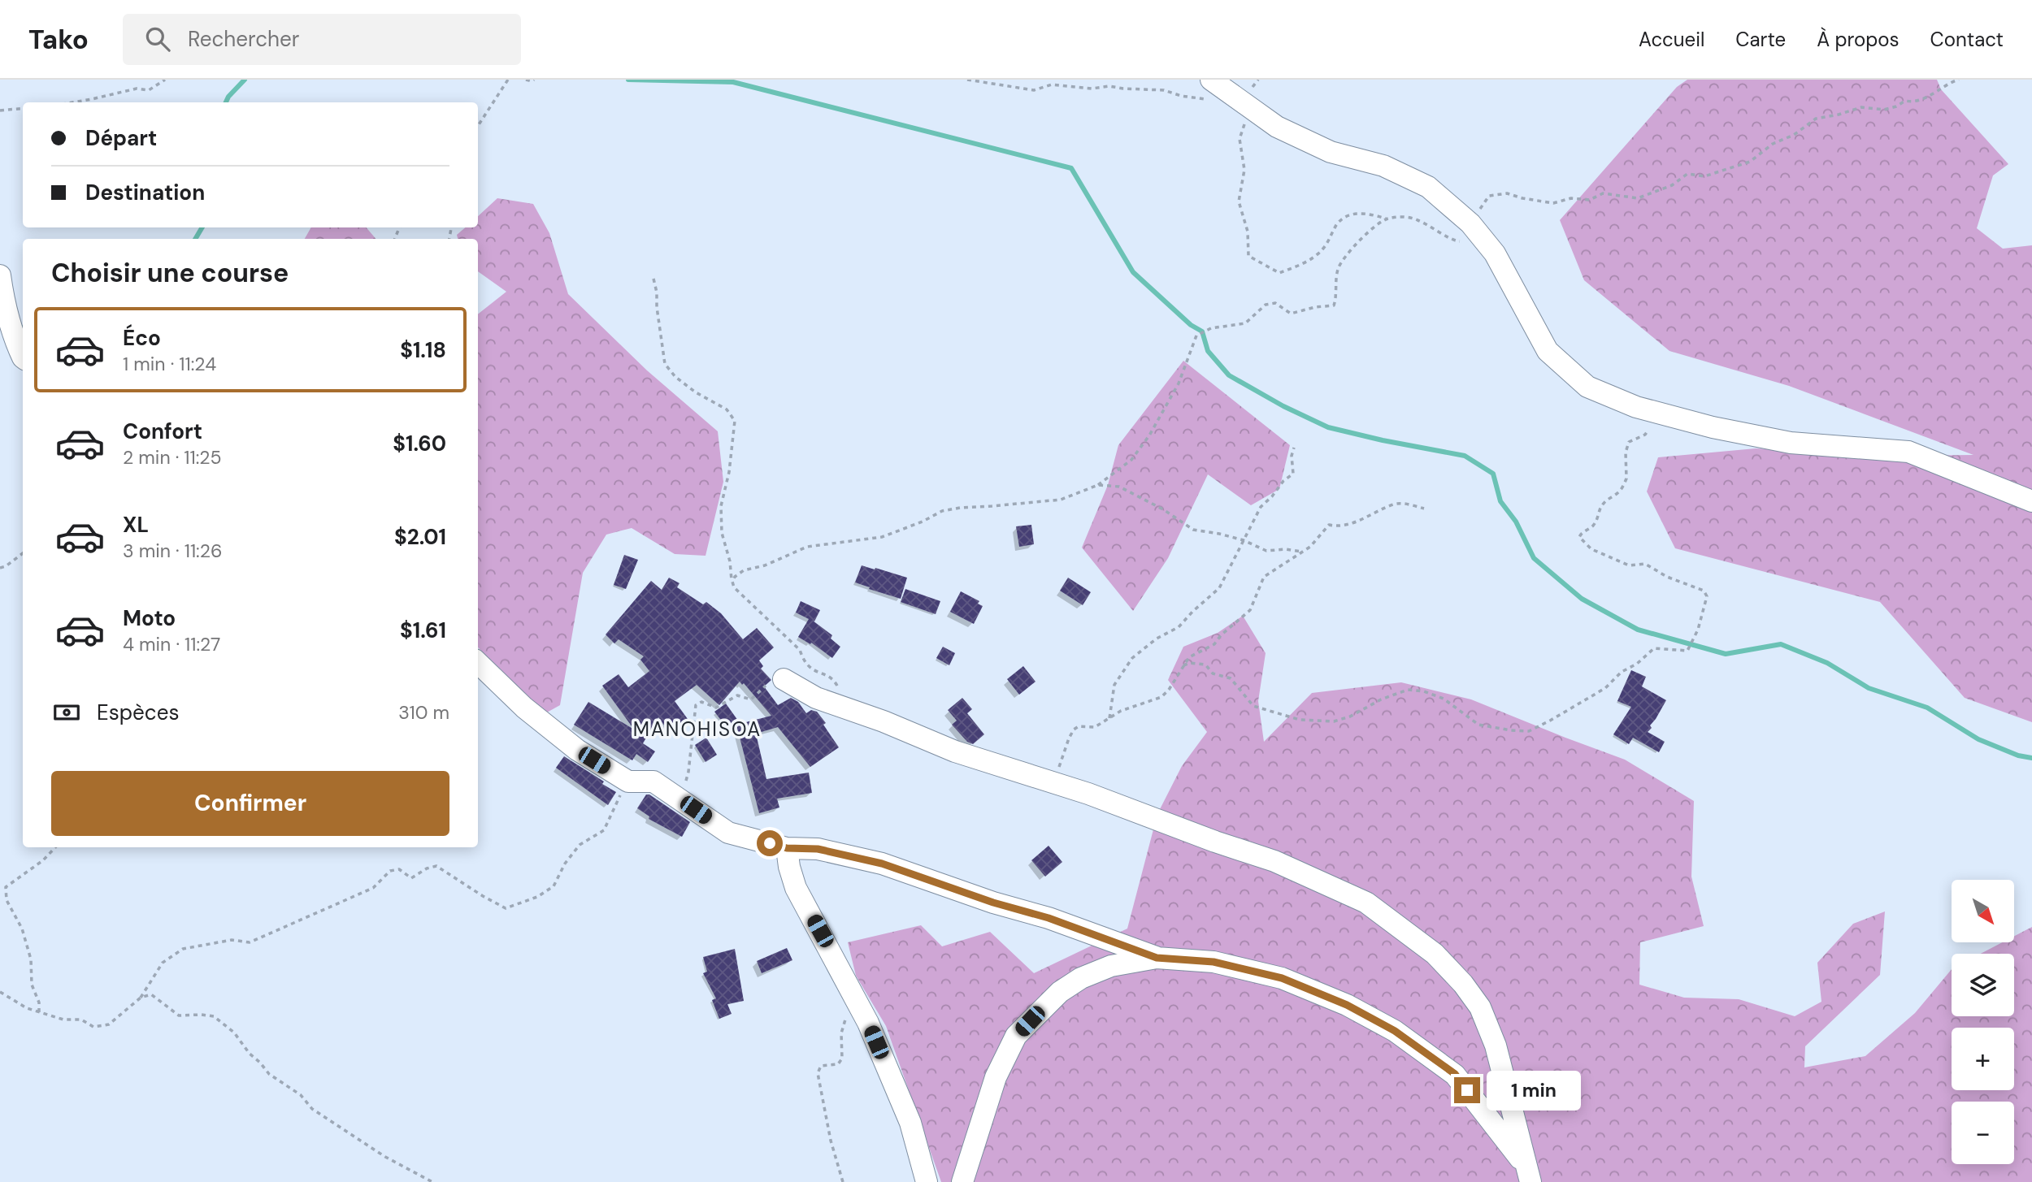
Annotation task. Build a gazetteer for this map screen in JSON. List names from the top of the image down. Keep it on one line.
{"districts":["MANOHISOA"],"north":"bottom right","page":{"header":"Tako","search":"Rechercher","nav":["Accueil","Carte","À propos","Contact"],"banner":["Départ","Destination"],"heading":"Choisir une course","list":[{"name":"Éco","note":"1 min · 11:24","value":"$1.18"},{"name":"Confort","note":"2 min · 11:25","value":"$1.60"},{"name":"XL","note":"3 min · 11:26","value":"$2.01"},{"name":"Moto","note":"4 min · 11:27","value":"$1.61"}],"pay":["Espèces","310 m"],"buttons":"Confirmer","map_buttons":["+","−"],"bubble":"1 min"}}
